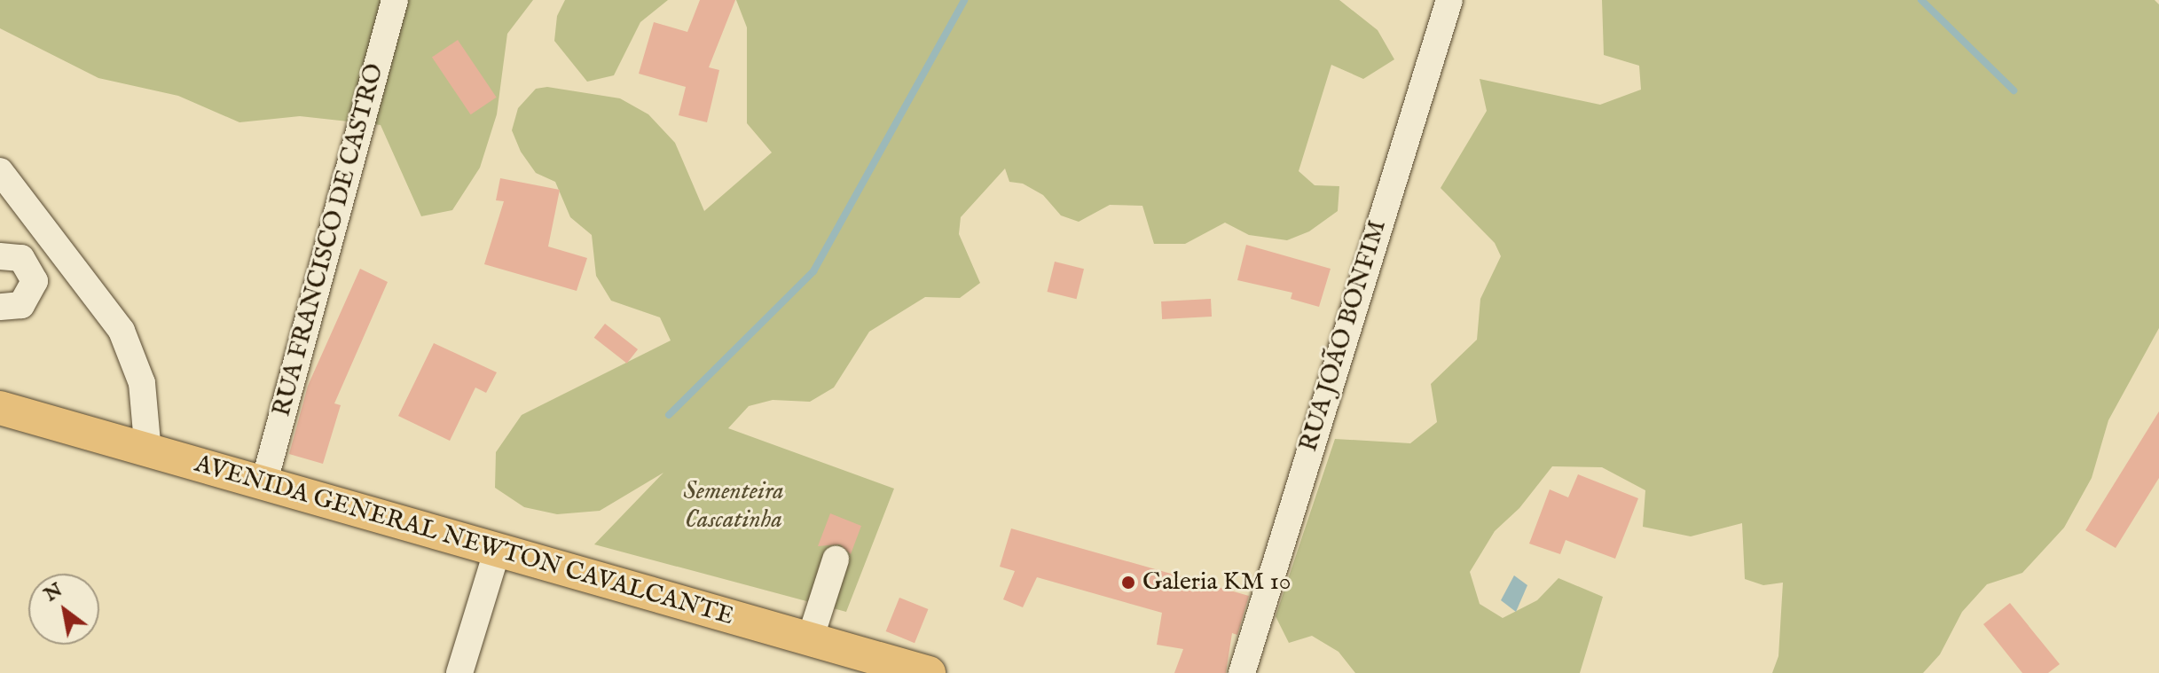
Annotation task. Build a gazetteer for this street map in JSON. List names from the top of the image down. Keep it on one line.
{"streets":{"main road":["AVENIDA GENERAL NEWTON CAVALCANTE"],"street":["RUA FRANCISCO DE CASTRO","RUA JOÃO BONFIM"]},"crossings":[["RUA FRANCISCO DE CASTRO","AVENIDA GENERAL NEWTON CAVALCANTE"]],"parks":["Sementeira Cascatinha"],"places":["Galeria KM 10"],"north":"top left"}
